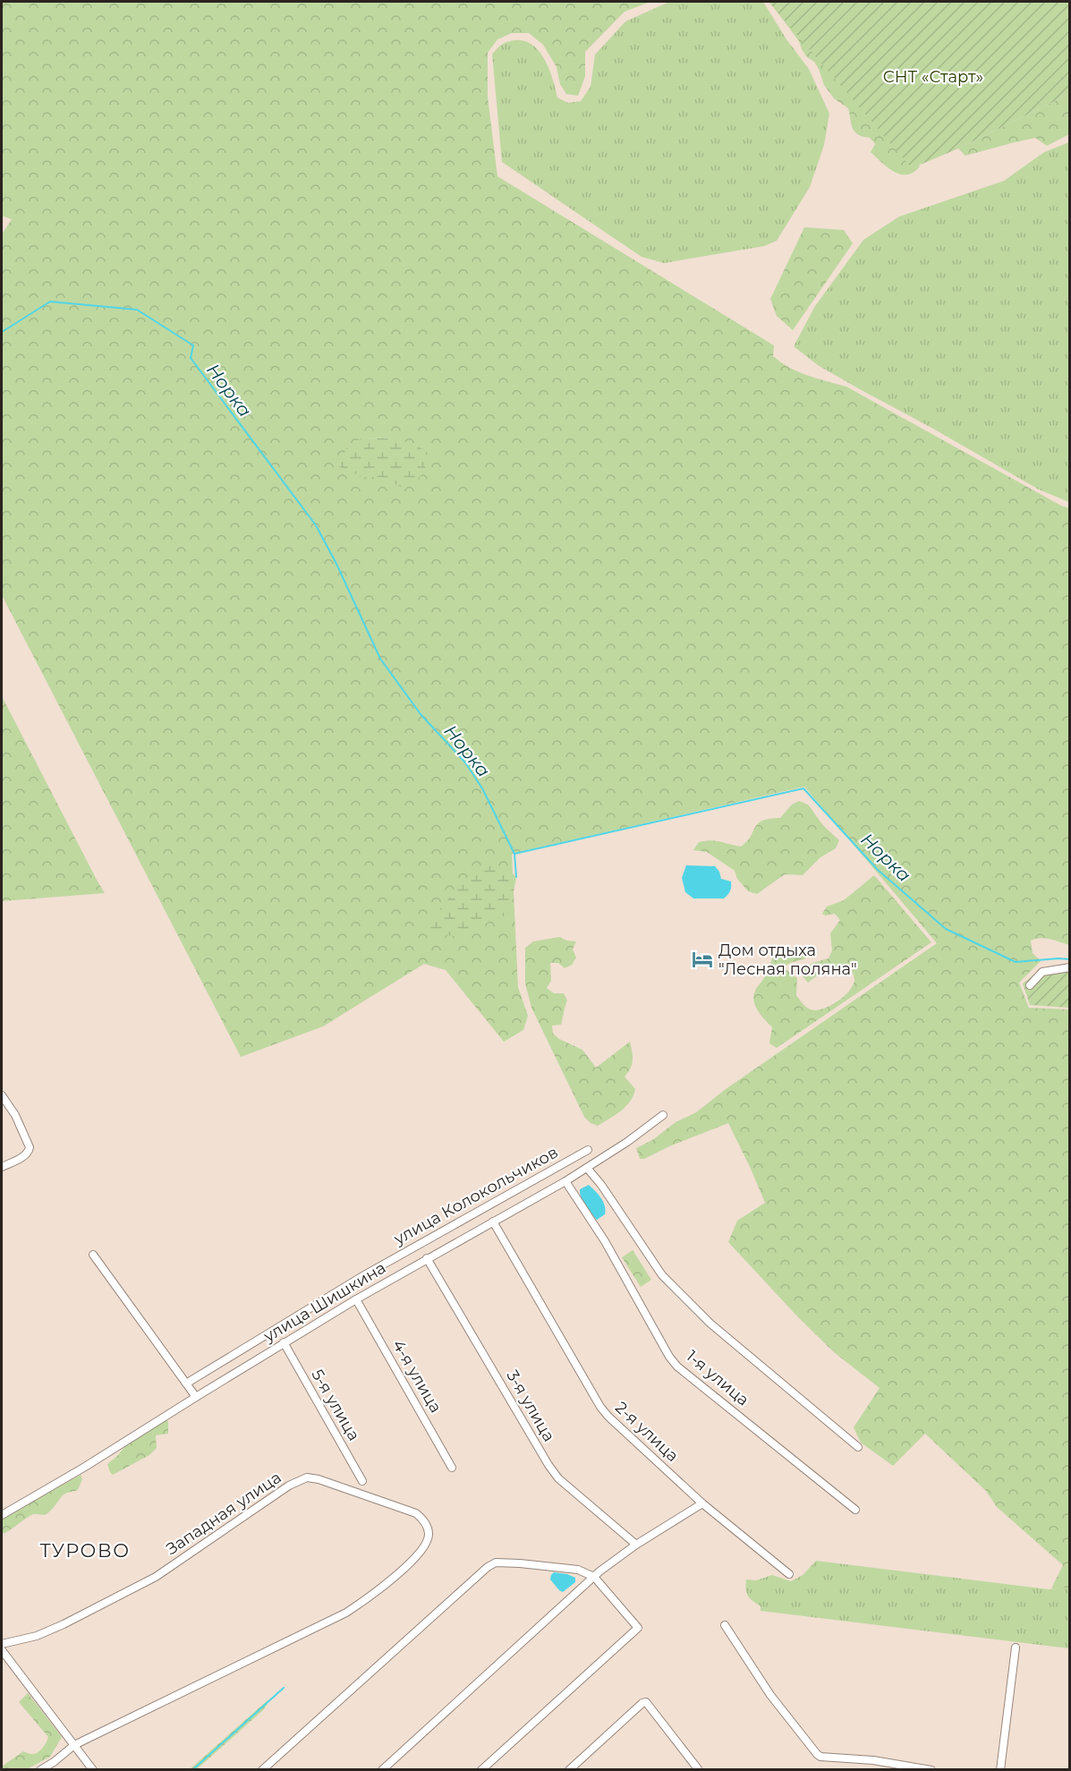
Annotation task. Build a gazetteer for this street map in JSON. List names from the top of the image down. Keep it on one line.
{"streets":{"street":["улица Колокольчиков","улица Шишкина","4-я улица","1-я улица","5-я улица","3-я улица","2-я улица","Западная улица"]},"crossings":[["улица Шишкина","4-я улица"],["улица Шишкина","1-я улица"],["улица Шишкина","5-я улица"],["улица Шишкина","3-я улица"],["улица Шишкина","2-я улица"]],"districts":["ТУРОВО"],"water":["Норка"],"parks":["СНТ «Старт»"],"places":{"hotel":["Дом отдыха \"Лесная поляна\""]}}
